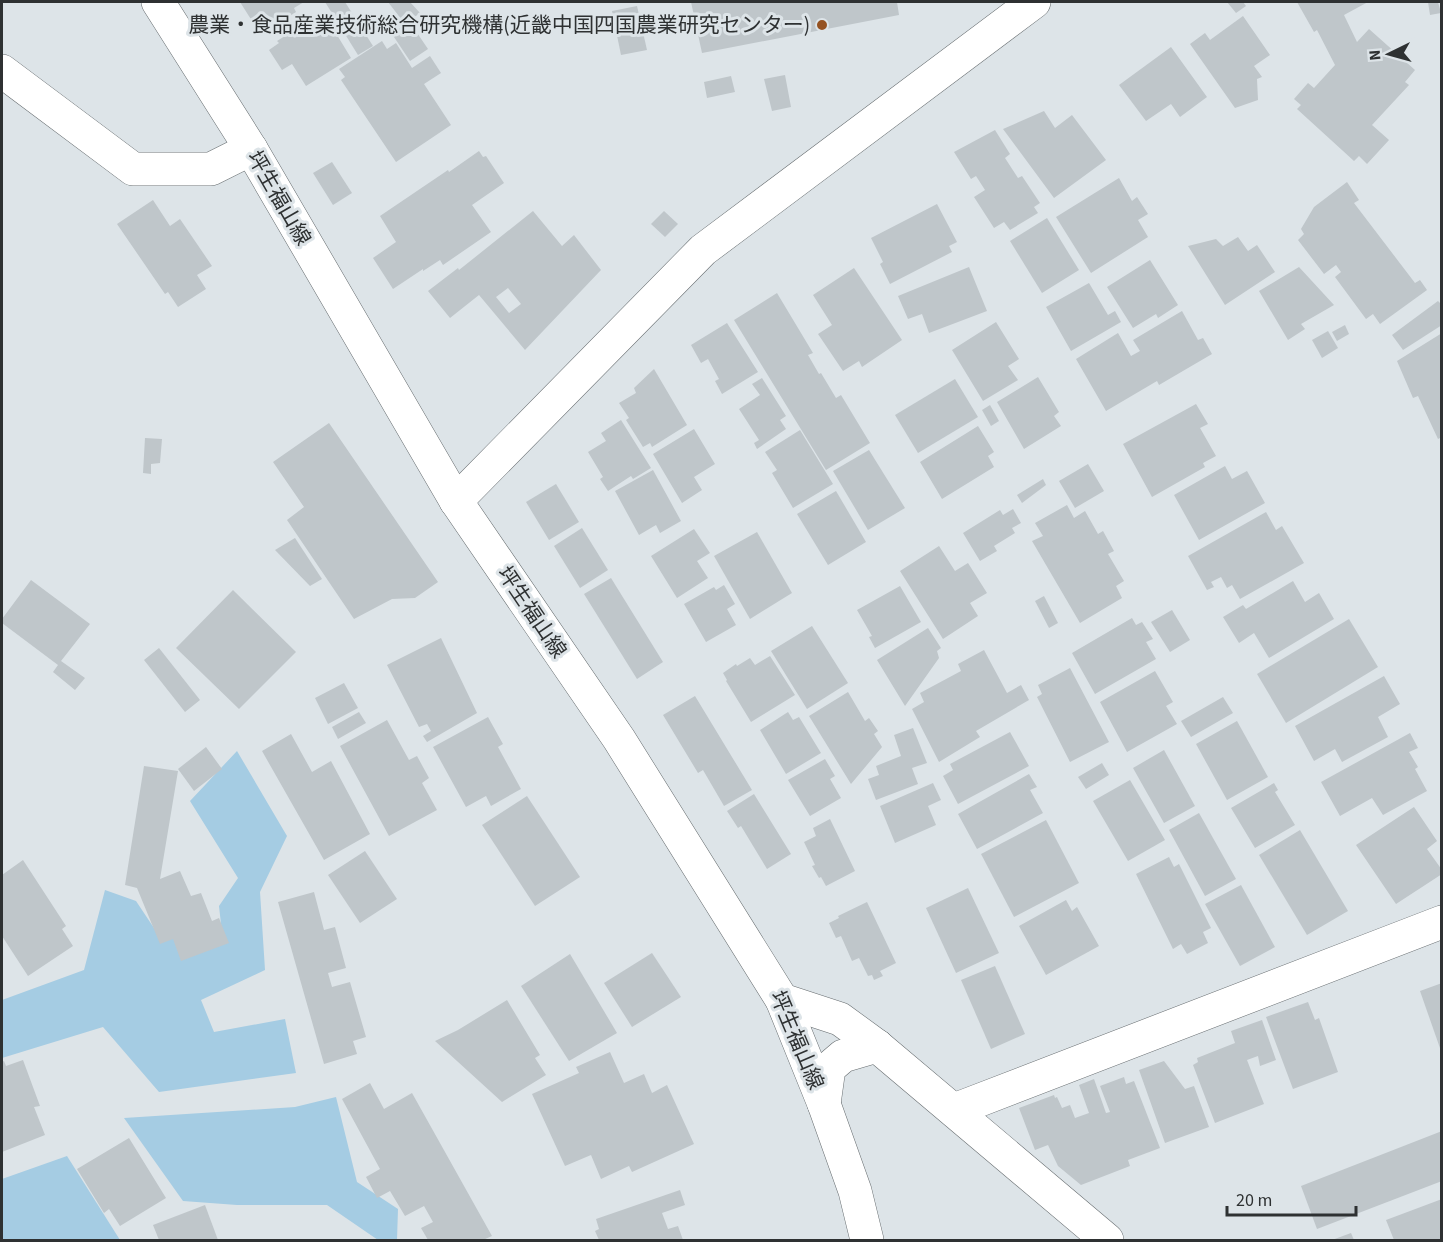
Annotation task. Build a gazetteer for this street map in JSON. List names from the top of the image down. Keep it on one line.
{"streets":{"street":["坪生福山線"]},"places":["農業・食品産業技術総合研究機構(近畿中国四国農業研究センター)"],"scale_bar":"20 m","north":"left"}
